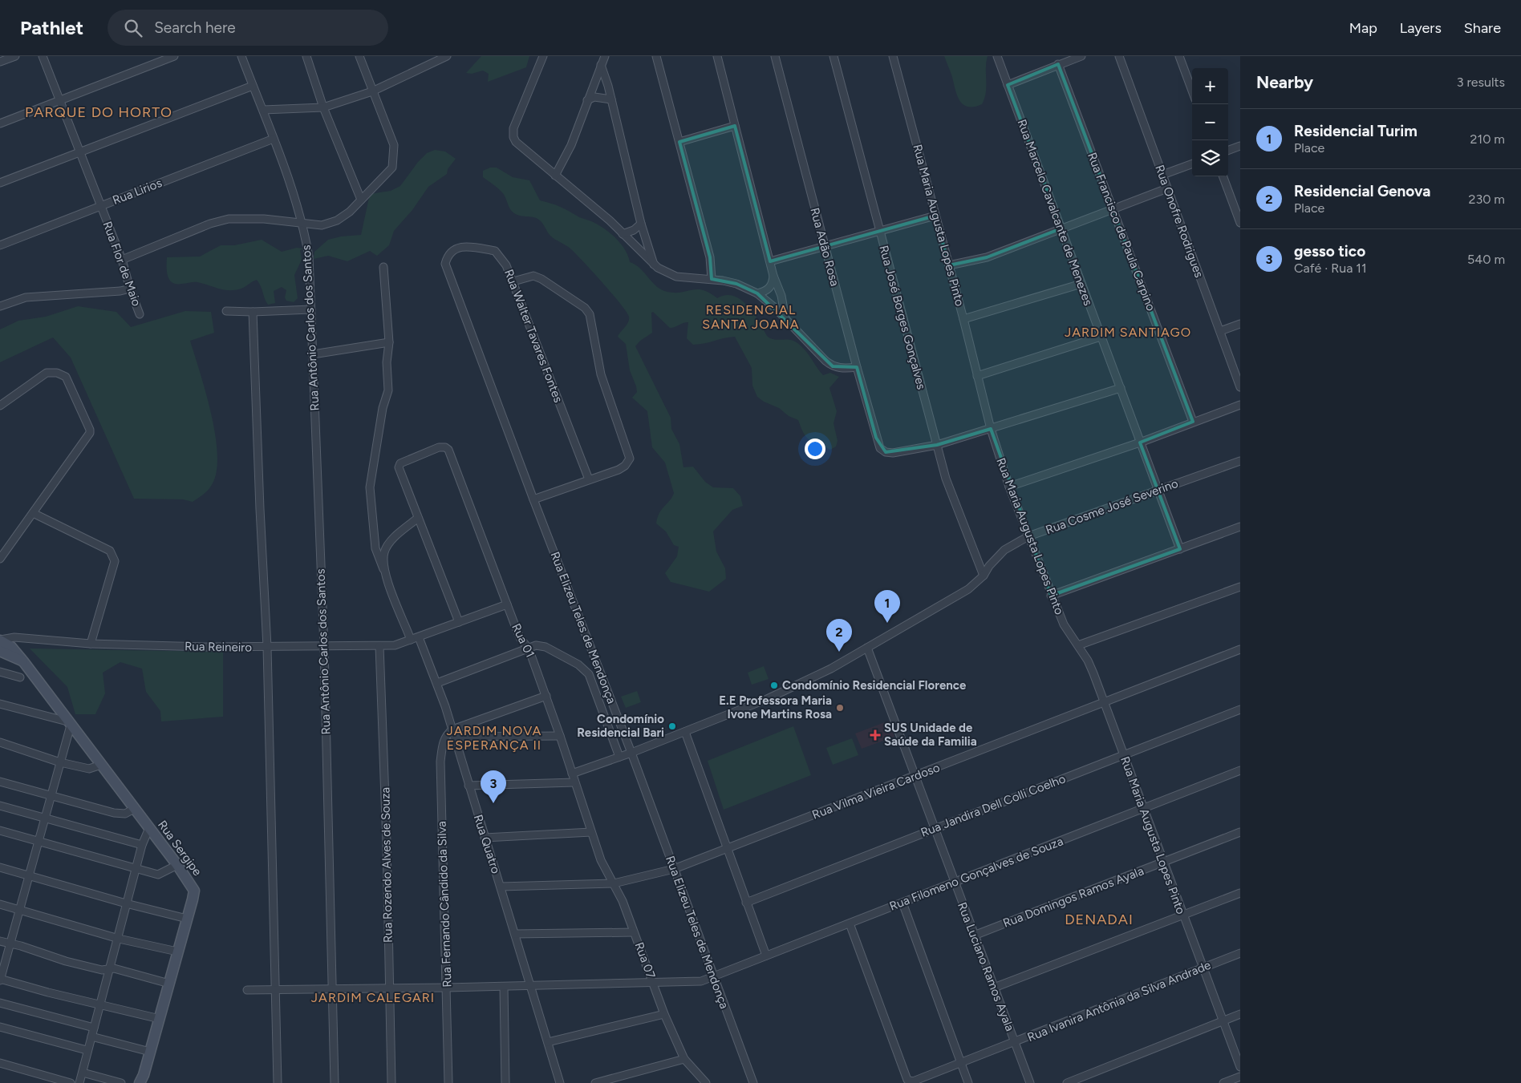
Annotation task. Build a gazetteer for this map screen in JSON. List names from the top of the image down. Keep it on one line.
{"streets":{"street":["Rua Lirios","Rua Marcelo Cavalcante de Menezes","Rua Onofre Rodrigues","Rua Maria Augusta Lopes Pinto","Rua Francisco de Paula Carpino","Rua Adão Rosa","Rua Flor de Maio","Rua José Borges Gonçalves","Rua Antônio Carlos dos Santos","Rua Walter Tavares Fontes","Rua Cosme José Severino","Rua Elizeu Teles de Mendonça","Rua 01","Rua Reineiro","Rua Vilma Vieira Cardoso","Rua Jandira Dell Colli Coelho","Rua Quatro","Rua Sergipe","Rua Rozendo Alves de Souza","Rua Filomeno Gonçalves de Souza","Rua Domingos Ramos Ayala","Rua Fernando Cândido da Silva","Rua 07","Rua Luciano Ramos Ayala","Rua Ivanira Antônia da Silva Andrade"]},"crossings":[["Rua Lirios","Rua Flor de Maio"],["Rua Lirios","Rua Antônio Carlos dos Santos"],["Rua Marcelo Cavalcante de Menezes","Rua Cosme José Severino"],["Rua Maria Augusta Lopes Pinto","Rua Cosme José Severino"],["Rua Maria Augusta Lopes Pinto","Rua Vilma Vieira Cardoso"],["Rua Maria Augusta Lopes Pinto","Rua Jandira Dell Colli Coelho"],["Rua Maria Augusta Lopes Pinto","Rua Filomeno Gonçalves de Souza"],["Rua Maria Augusta Lopes Pinto","Rua Domingos Ramos Ayala"],["Rua Maria Augusta Lopes Pinto","Rua Ivanira Antônia da Silva Andrade"],["Rua Adão Rosa","Rua José Borges Gonçalves"],["Rua José Borges Gonçalves","Rua Cosme José Severino"],["Rua Antônio Carlos dos Santos","Rua Reineiro"],["Rua Antônio Carlos dos Santos","Rua Filomeno Gonçalves de Souza"],["Rua Walter Tavares Fontes","Rua Elizeu Teles de Mendonça"],["Rua Cosme José Severino","Rua Elizeu Teles de Mendonça"],["Rua Cosme José Severino","Rua 01"],["Rua Cosme José Severino","Rua Luciano Ramos Ayala"],["Rua Elizeu Teles de Mendonça","Rua Vilma Vieira Cardoso"],["Rua Elizeu Teles de Mendonça","Rua Filomeno Gonçalves de Souza"],["Rua 01","Rua Reineiro"],["Rua 01","Rua 07"],["Rua Reineiro","Rua Quatro"],["Rua Reineiro","Rua Rozendo Alves de Souza"],["Rua Vilma Vieira Cardoso","Rua Quatro"],["Rua Vilma Vieira Cardoso","Rua 07"],["Rua Vilma Vieira Cardoso","Rua Luciano Ramos Ayala"],["Rua Jandira Dell Colli Coelho","Rua Luciano Ramos Ayala"],["Rua Quatro","Rua Filomeno Gonçalves de Souza"],["Rua Quatro","Rua Fernando Cândido da Silva"],["Rua Rozendo Alves de Souza","Rua Filomeno Gonçalves de Souza"],["Rua Filomeno Gonçalves de Souza","Rua Fernando Cândido da Silva"],["Rua Filomeno Gonçalves de Souza","Rua 07"],["Rua Filomeno Gonçalves de Souza","Rua Luciano Ramos Ayala"],["Rua Filomeno Gonçalves de Souza","Rua Ivanira Antônia da Silva Andrade"],["Rua Domingos Ramos Ayala","Rua Luciano Ramos Ayala"],["Rua Luciano Ramos Ayala","Rua Ivanira Antônia da Silva Andrade"]],"districts":["PARQUE DO HORTO","RESIDENCIAL SANTA JOANA","JARDIM SANTIAGO","JARDIM NOVA ESPERANÇA II","DENADAI","JARDIM CALEGARI"],"places":{"other":["Condomínio Residencial Florence","E.E Professora Maria Ivone Martins Rosa","Condomínio Residencial Bari"],"health":["SUS Unidade de Saúde da Familia"]},"page":{"header":"Pathlet","search":"Search here","nav":["Map","Layers","Share"],"heading":["Nearby","3 results"],"map_buttons":["+","−"],"list":[{"mark":"1","name":"Residencial Turim","note":"Place","value":"210 m"},{"mark":"2","name":"Residencial Genova","note":"Place","value":"230 m"},{"mark":"3","name":"gesso tico","note":"Café · Rua 11","value":"540 m"}],"pins":["1","2","3"]}}
